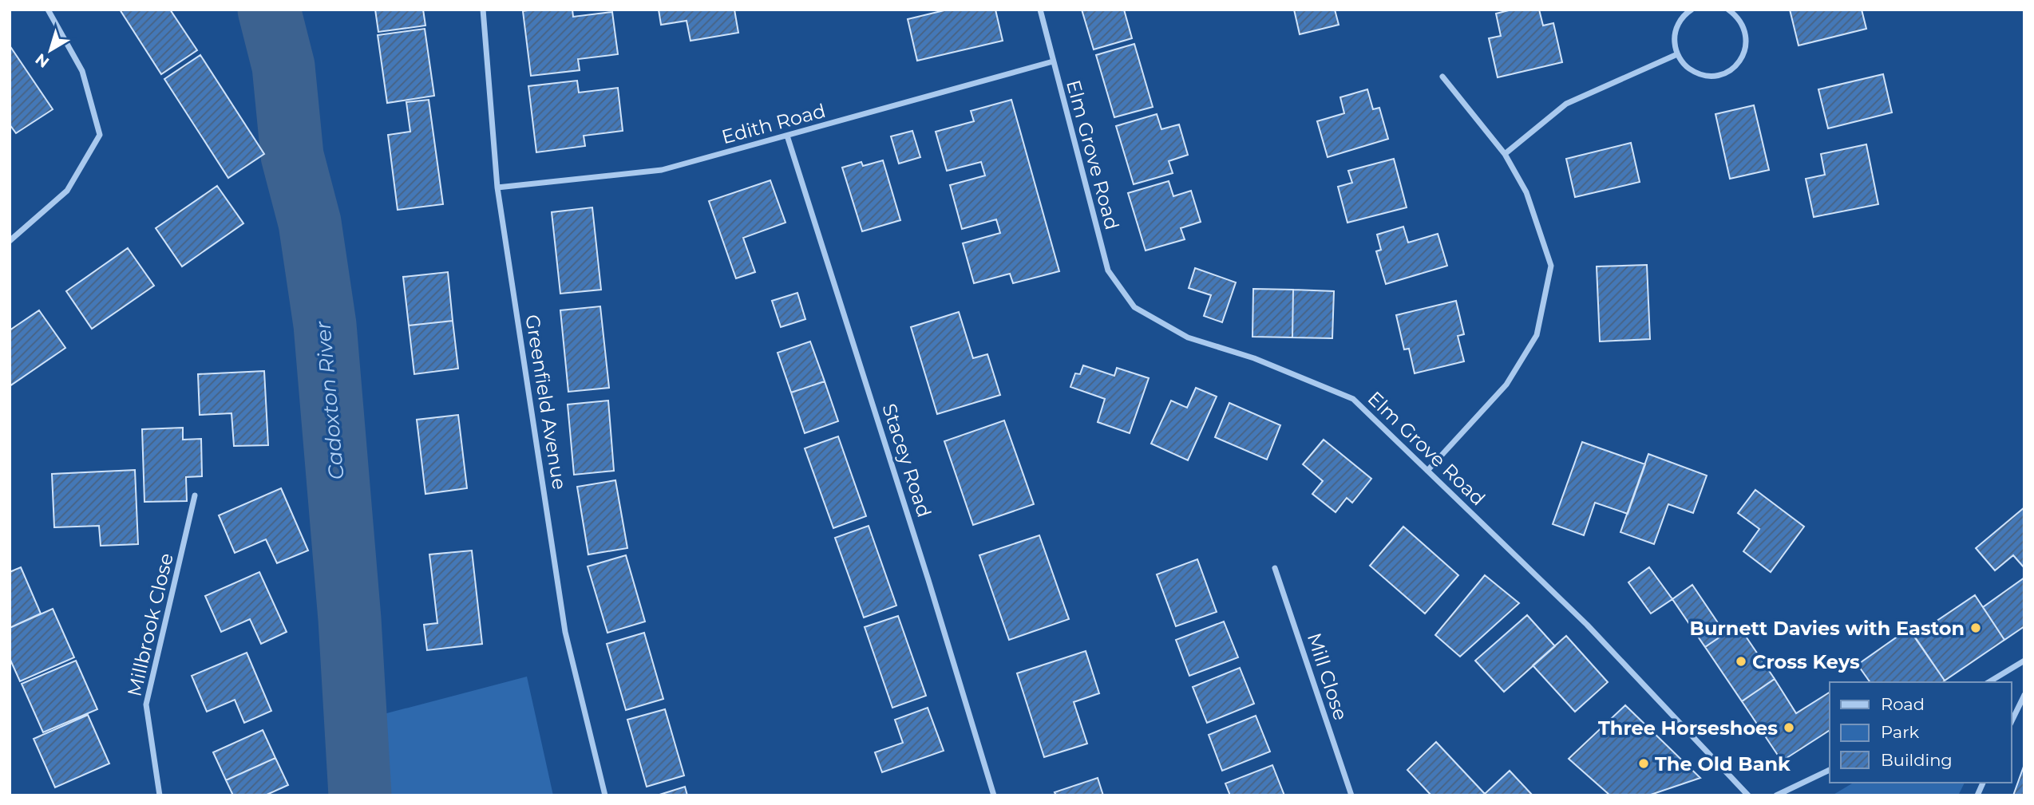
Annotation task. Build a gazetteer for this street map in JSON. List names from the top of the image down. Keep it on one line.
{"streets":{"street":["Edith Road","Elm Grove Road","Greenfield Avenue","Stacey Road","Millbrook Close","Mill Close"]},"crossings":[["Edith Road","Elm Grove Road"],["Edith Road","Greenfield Avenue"],["Edith Road","Stacey Road"]],"water":["Cadoxton River"],"places":["Burnett Davies with Easton","Cross Keys","Three Horseshoes","The Old Bank"],"legend":["Road","Park","Building"],"north":"bottom left"}
